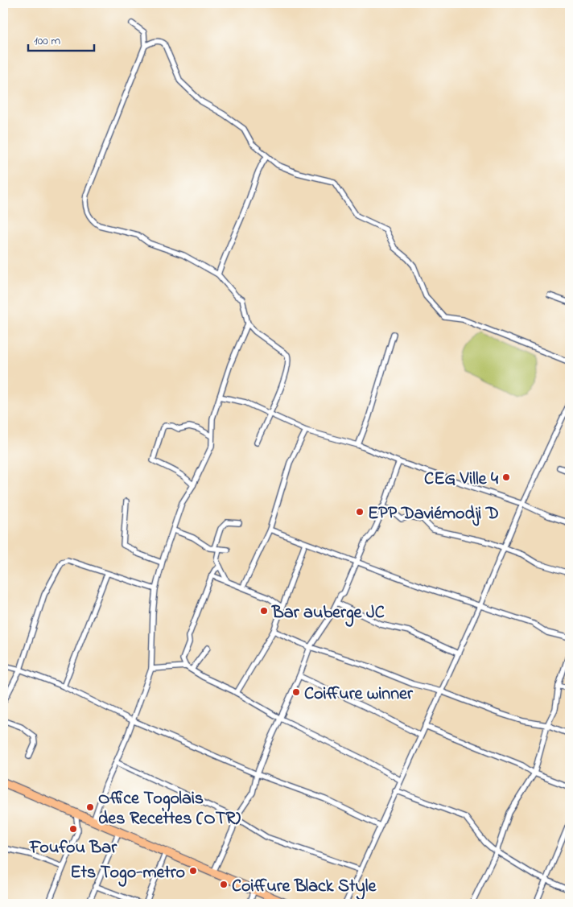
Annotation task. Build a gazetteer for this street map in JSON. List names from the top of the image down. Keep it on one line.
{"places":["CEG Ville 4","EPP Daviémodji D","Bar auberge JC","Coiffure winner","Office Togolais des Recettes (OTR)","Foufou Bar","Ets Togo-metro","Coiffure Black Style"],"scale_bar":"100 m"}
